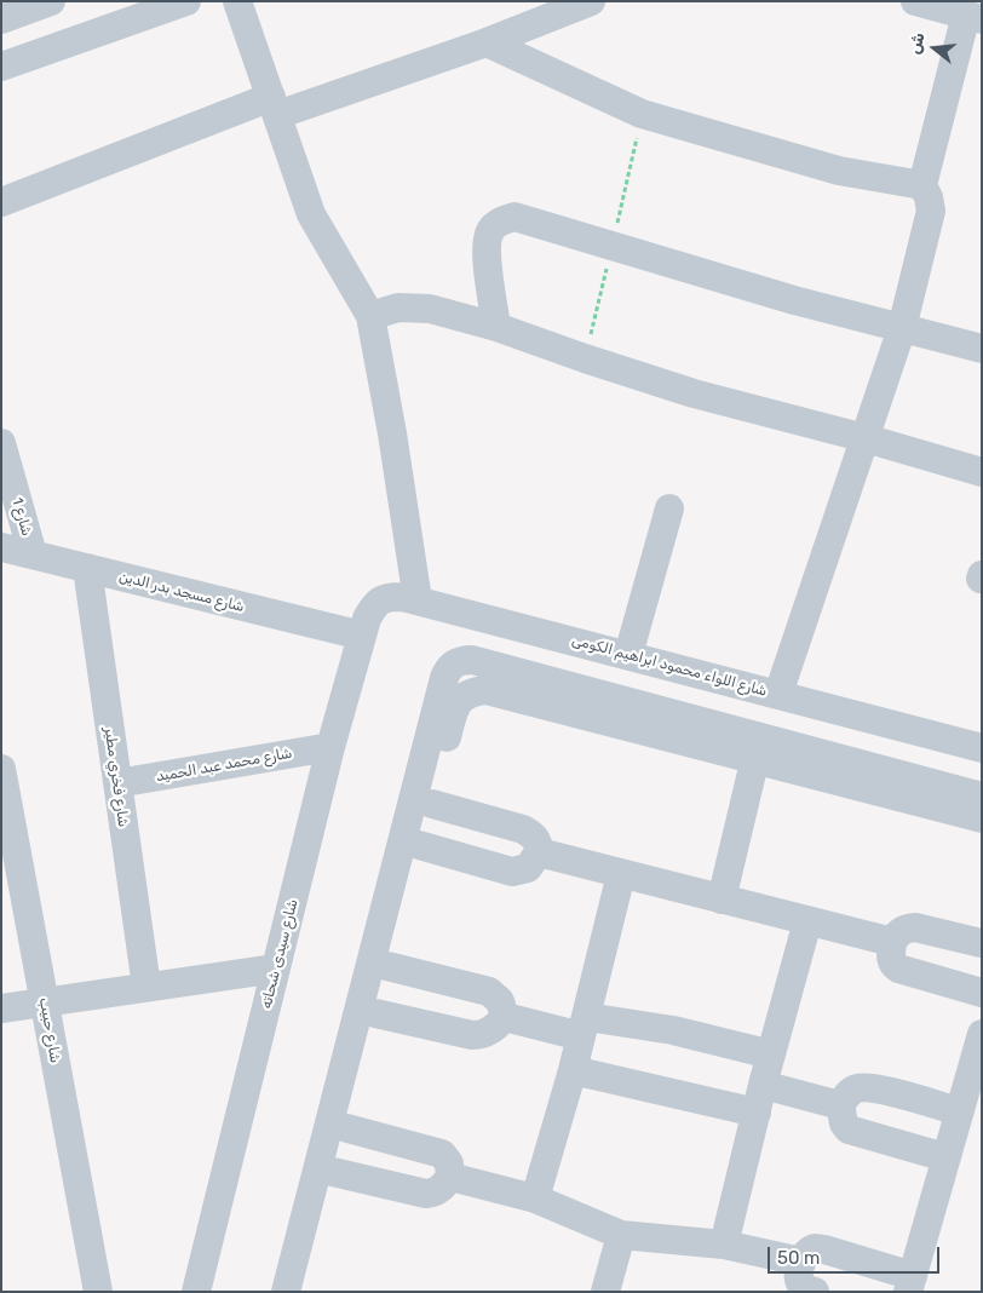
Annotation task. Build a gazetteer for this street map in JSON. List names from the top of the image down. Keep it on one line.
{"streets":{"street":["شارع 1","شارع مسجد بدر الدين","شارع اللواء محمود ابراهيم الكومى","شارع محمد عبد الحميد","شارع فخري مطير","شارع سيدى شحاته","شارع حبيب"]},"crossings":[["شارع 1","شارع مسجد بدر الدين"],["شارع مسجد بدر الدين","شارع اللواء محمود ابراهيم الكومى"],["شارع مسجد بدر الدين","شارع فخري مطير"],["شارع مسجد بدر الدين","شارع سيدى شحاته"],["شارع اللواء محمود ابراهيم الكومى","شارع سيدى شحاته"],["شارع محمد عبد الحميد","شارع فخري مطير"],["شارع محمد عبد الحميد","شارع سيدى شحاته"]],"scale_bar":"50 m","north":"left"}
